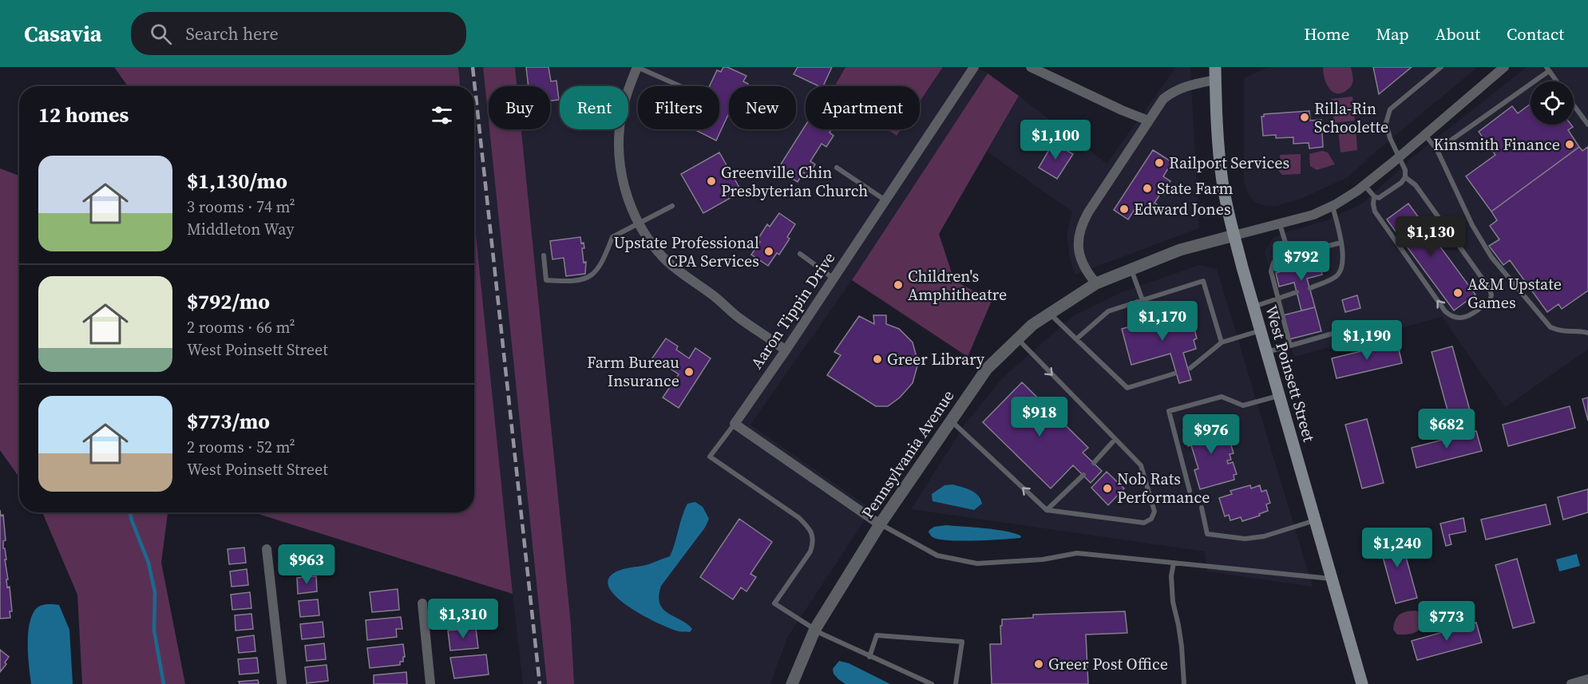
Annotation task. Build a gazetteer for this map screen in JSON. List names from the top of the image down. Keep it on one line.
{"streets":{"main road":["West Poinsett Street"],"street":["Aaron Tippin Drive","Pennsylvania Avenue"]},"crossings":[["West Poinsett Street","Pennsylvania Avenue"]],"places":["Rilla-Rin Schoolette","Kinsmith Finance","Railport Services","Greenville Chin Presbyterian Church","State Farm","Edward Jones","Upstate Professional CPA Services","Children's Amphitheatre","A&M Upstate Games","Greer Library","Farm Bureau Insurance","Nob Rats Performance","Greer Post Office"],"page":{"header":"Casavia","search":"Search here","nav":["Home","Map","About","Contact"],"chip":["Buy","Rent","Filters","New","Apartment"],"heading":"12 homes","price":["$1,100","$1,130","$792","$1,170","$1,190","$918","$682","$976","$1,240","$963","$1,310","$773"],"list":[{"name":"$1,130/mo","note":"3 rooms · 74 m² · Middleton Way"},{"name":"$792/mo","note":"2 rooms · 66 m² · West Poinsett Street"},{"name":"$773/mo","note":"2 rooms · 52 m² · West Poinsett Street"}]}}
